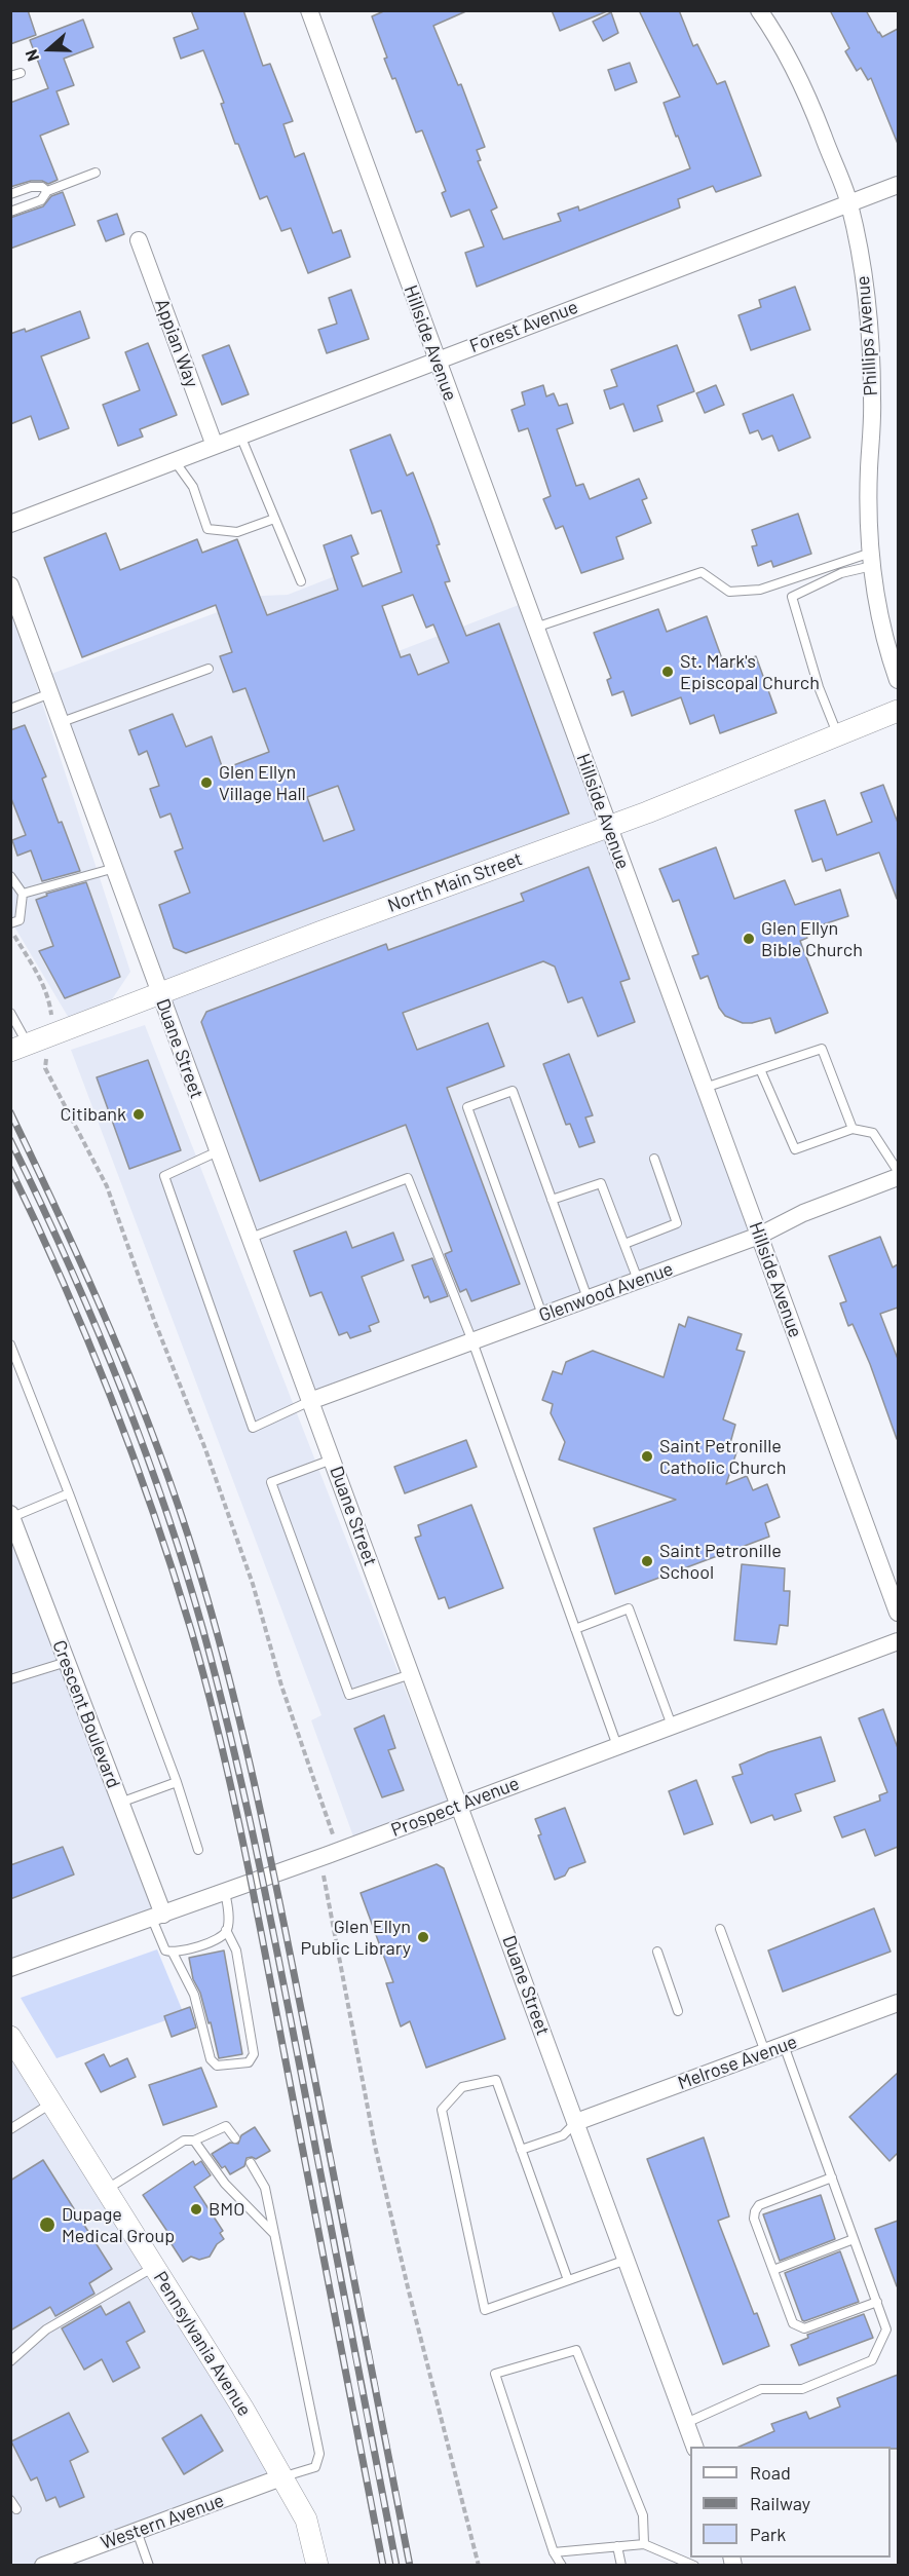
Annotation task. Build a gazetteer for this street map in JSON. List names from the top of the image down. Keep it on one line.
{"streets":{"street":["Forest Avenue","Phillips Avenue","Appian Way","Hillside Avenue","North Main Street","Duane Street","Glenwood Avenue","Crescent Boulevard","Prospect Avenue","Melrose Avenue","Pennsylvania Avenue","Western Avenue"]},"crossings":[["Forest Avenue","Phillips Avenue"],["Forest Avenue","Appian Way"],["Forest Avenue","Hillside Avenue"],["Hillside Avenue","North Main Street"],["Hillside Avenue","Glenwood Avenue"],["North Main Street","Duane Street"],["Duane Street","Glenwood Avenue"],["Duane Street","Prospect Avenue"],["Duane Street","Melrose Avenue"],["Crescent Boulevard","Prospect Avenue"],["Pennsylvania Avenue","Western Avenue"]],"places":["St. Mark's Episcopal Church","Glen Ellyn Village Hall","Glen Ellyn Bible Church","Citibank","Saint Petronille Catholic Church","Saint Petronille School","Glen Ellyn Public Library","BMO","Dupage Medical Group"],"legend":["Road","Railway","Park"],"north":"left"}
